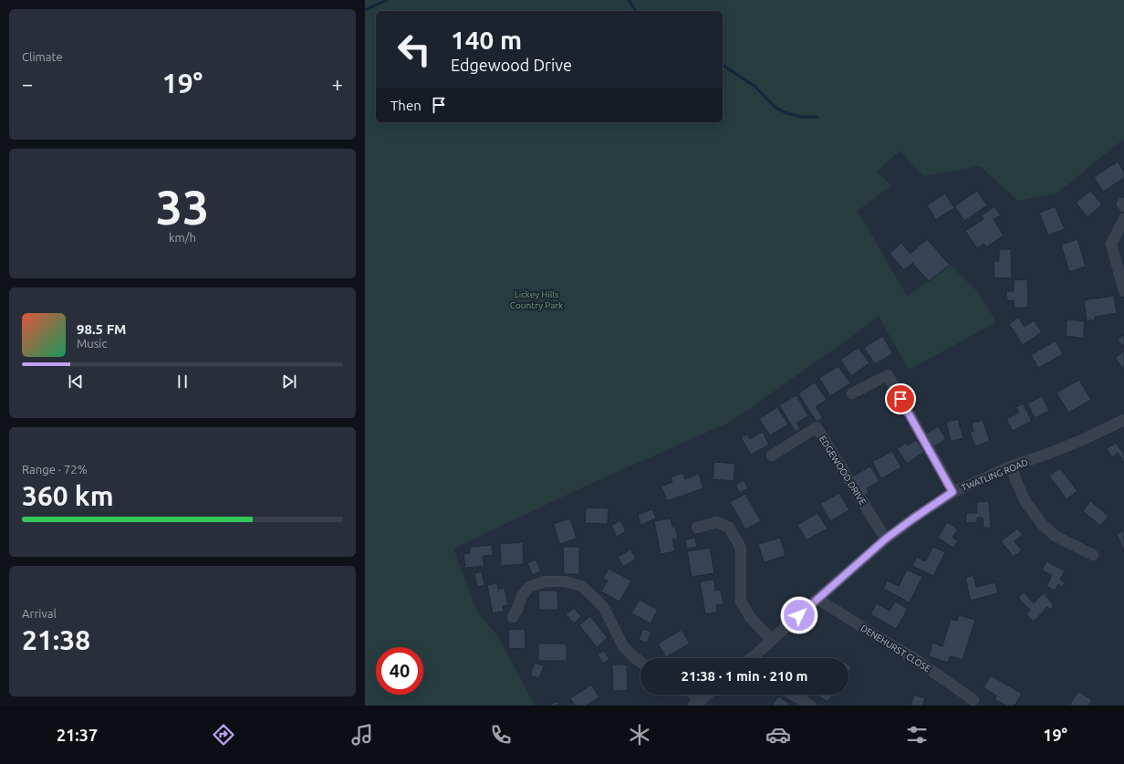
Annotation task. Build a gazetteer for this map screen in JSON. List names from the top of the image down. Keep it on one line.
{"streets":{"street":["EDGEWOOD DRIVE","TWATLING ROAD","DENEHURST CLOSE"]},"crossings":[["EDGEWOOD DRIVE","TWATLING ROAD"],["TWATLING ROAD","DENEHURST CLOSE"]],"parks":["Lickey Hills Country Park"],"page":{"tile":["Climate",["33","km/h"],["Range · 72%","360 km"],["Arrival","21:38"]],"turn":["140 m","Edgewood Drive"],"heat":["−","19°","+"],"then":"Then","song":["98.5 FM","Music"],"limit":"40","trip":"21:38 · 1 min · 210 m","tabs":["21:37","19°"]}}
